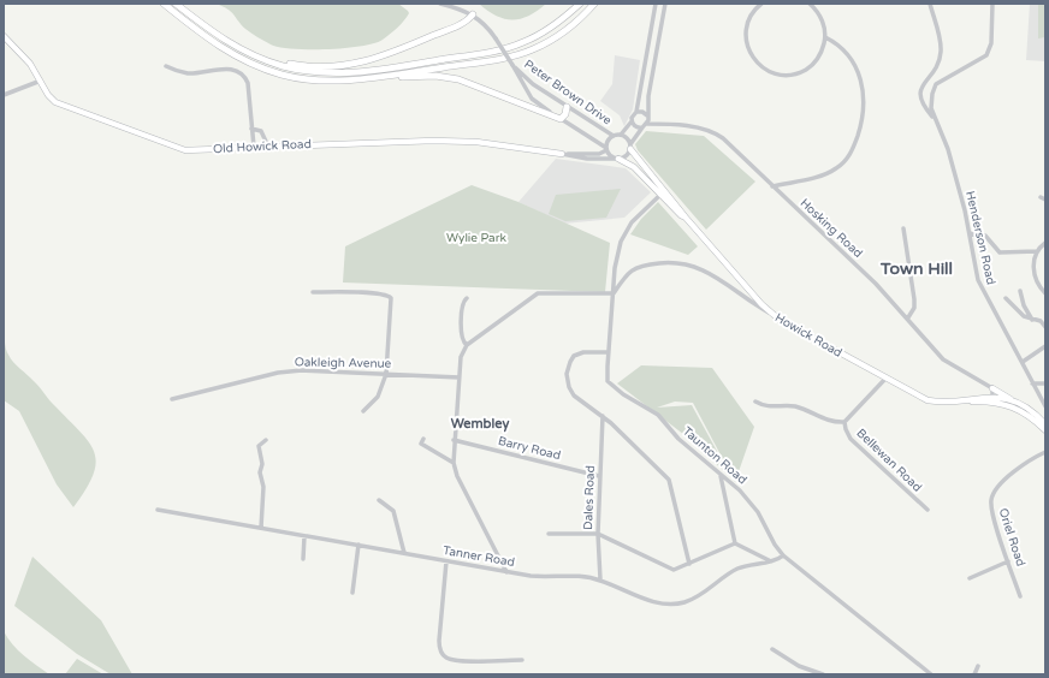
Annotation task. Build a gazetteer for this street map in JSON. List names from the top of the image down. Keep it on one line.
{"streets":{"main road":["Old Howick Road","Howick Road"],"street":["Peter Brown Drive","Hosking Road","Henderson Road","Oakleigh Avenue","Barry Road","Taunton Road","Bellewan Road","Dales Road","Oriel Road","Tanner Road"]},"crossings":[["Peter Brown Drive","Old Howick Road"],["Peter Brown Drive","Howick Road"],["Old Howick Road","Howick Road"],["Howick Road","Taunton Road"],["Howick Road","Bellewan Road"],["Barry Road","Dales Road"],["Taunton Road","Tanner Road"],["Dales Road","Tanner Road"]],"districts":["Town Hill","Wembley"],"parks":["Wylie Park"]}
